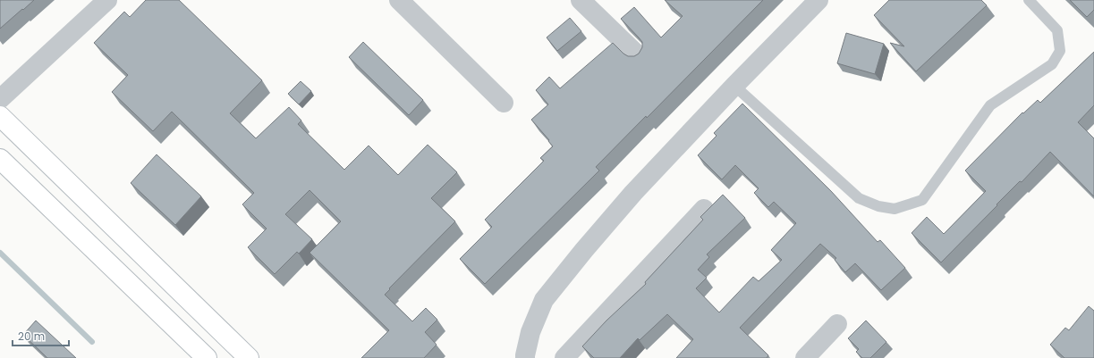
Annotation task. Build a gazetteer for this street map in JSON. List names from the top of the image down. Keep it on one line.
{"scale_bar":"20 m"}
